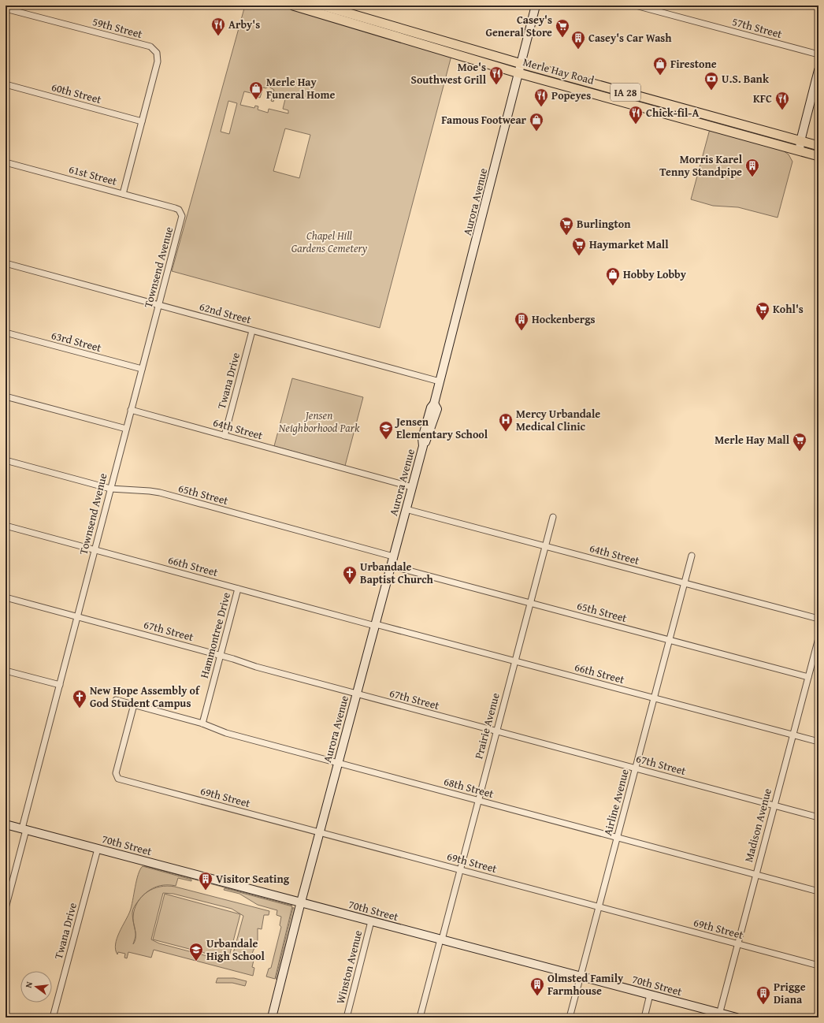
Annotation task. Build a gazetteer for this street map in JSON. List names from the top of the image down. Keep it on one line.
{"streets":{"main road":["Merle Hay Road","IA 28"],"street":["59th Street","57th Street","60th Street","61st Street","Aurora Avenue","Townsend Avenue","62nd Street","63rd Street","Twana Drive","64th Street","65th Street","66th Street","67th Street","Hammontree Drive","Prairie Avenue","68th Street","69th Street","Airline Avenue","Madison Avenue","70th Street","Winston Avenue"]},"crossings":[["59th Street","60th Street"],["Merle Hay Road","Aurora Avenue"],["61st Street","Townsend Avenue"],["Aurora Avenue","62nd Street"],["Aurora Avenue","64th Street"],["Aurora Avenue","65th Street"],["Aurora Avenue","66th Street"],["Aurora Avenue","67th Street"],["Aurora Avenue","68th Street"],["Aurora Avenue","69th Street"],["Aurora Avenue","70th Street"],["Townsend Avenue","62nd Street"],["Townsend Avenue","63rd Street"],["Townsend Avenue","64th Street"],["Townsend Avenue","65th Street"],["Townsend Avenue","66th Street"],["Townsend Avenue","67th Street"],["Townsend Avenue","70th Street"],["62nd Street","Twana Drive"],["Twana Drive","64th Street"],["Twana Drive","70th Street"],["64th Street","Prairie Avenue"],["64th Street","Airline Avenue"],["65th Street","Prairie Avenue"],["65th Street","Airline Avenue"],["65th Street","Madison Avenue"],["66th Street","Hammontree Drive"],["66th Street","Prairie Avenue"],["66th Street","Airline Avenue"],["66th Street","Madison Avenue"],["67th Street","Hammontree Drive"],["67th Street","Prairie Avenue"],["67th Street","Airline Avenue"],["67th Street","Madison Avenue"],["Hammontree Drive","68th Street"],["Prairie Avenue","68th Street"],["Prairie Avenue","69th Street"],["Prairie Avenue","70th Street"],["68th Street","69th Street"],["68th Street","Airline Avenue"],["68th Street","Madison Avenue"],["69th Street","Airline Avenue"],["69th Street","Madison Avenue"],["Airline Avenue","70th Street"],["Madison Avenue","70th Street"],["70th Street","Winston Avenue"]],"parks":["Chapel Hill Gardens Cemetery","Jensen Neighborhood Park"],"places":{"restaurant":["Arby's","Moe's Southwest Grill","Popeyes","KFC","Chick-fil-A"],"supermarket":["Casey's General Store","Burlington","Haymarket Mall","Kohl's","Merle Hay Mall"],"building":["Casey's Car Wash","Morris Karel Tenny Standpipe","Hockenbergs","Visitor Seating","Olmsted Family Farmhouse","Prigge Diana"],"shop":["Firestone","Merle Hay Funeral Home","Famous Footwear","Hobby Lobby"],"bank":["U.S. Bank"],"hospital":["Mercy Urbandale Medical Clinic"],"school or university":["Jensen Elementary School","Urbandale High School"],"church":["Urbandale Baptist Church","New Hope Assembly of God Student Campus"]},"north":"left"}
